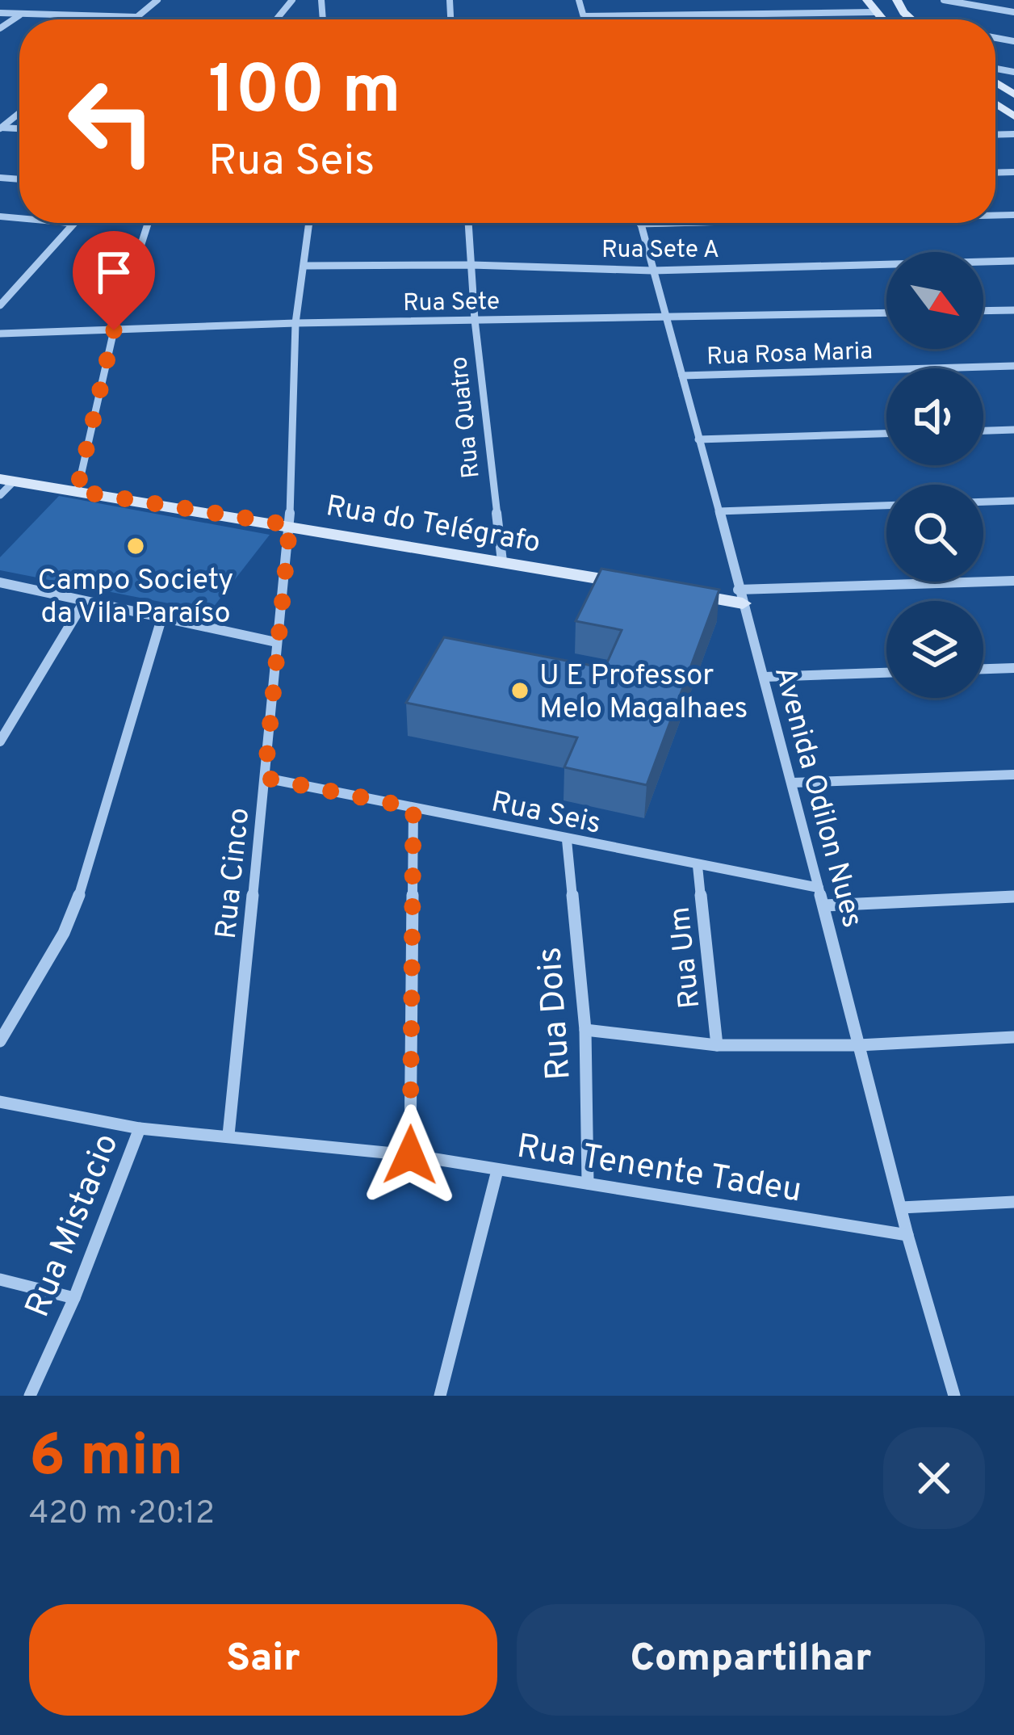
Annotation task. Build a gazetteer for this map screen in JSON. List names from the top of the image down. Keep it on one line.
{"streets":{"street":["Rua Sete A","Rua Sete","Rua Rosa Maria","Rua Quatro","Rua do Telégrafo","Avenida Odilon Nues","Rua Seis","Rua Cinco","Rua Um","Rua Dois","Rua Tenente Tadeu","Rua Mistacio"]},"crossings":[["Rua Sete A","Rua Quatro"],["Rua Sete A","Avenida Odilon Nues"],["Rua Sete A","Rua Cinco"],["Rua Sete","Rua Quatro"],["Rua Sete","Avenida Odilon Nues"],["Rua Sete","Rua Cinco"],["Rua Rosa Maria","Avenida Odilon Nues"],["Rua Quatro","Rua do Telégrafo"],["Rua do Telégrafo","Rua Cinco"],["Avenida Odilon Nues","Rua Seis"],["Avenida Odilon Nues","Rua Tenente Tadeu"],["Rua Seis","Rua Cinco"],["Rua Seis","Rua Um"],["Rua Seis","Rua Dois"],["Rua Cinco","Rua Tenente Tadeu"],["Rua Dois","Rua Tenente Tadeu"],["Rua Tenente Tadeu","Rua Mistacio"]],"places":["Campo Society da Vila Paraíso","U E Professor Melo Magalhaes"],"north":"bottom right","page":{"turn":["100 m","Rua Seis"],"heading":["6 min","420 m · 20:12"],"buttons":["Sair","Compartilhar"]}}
